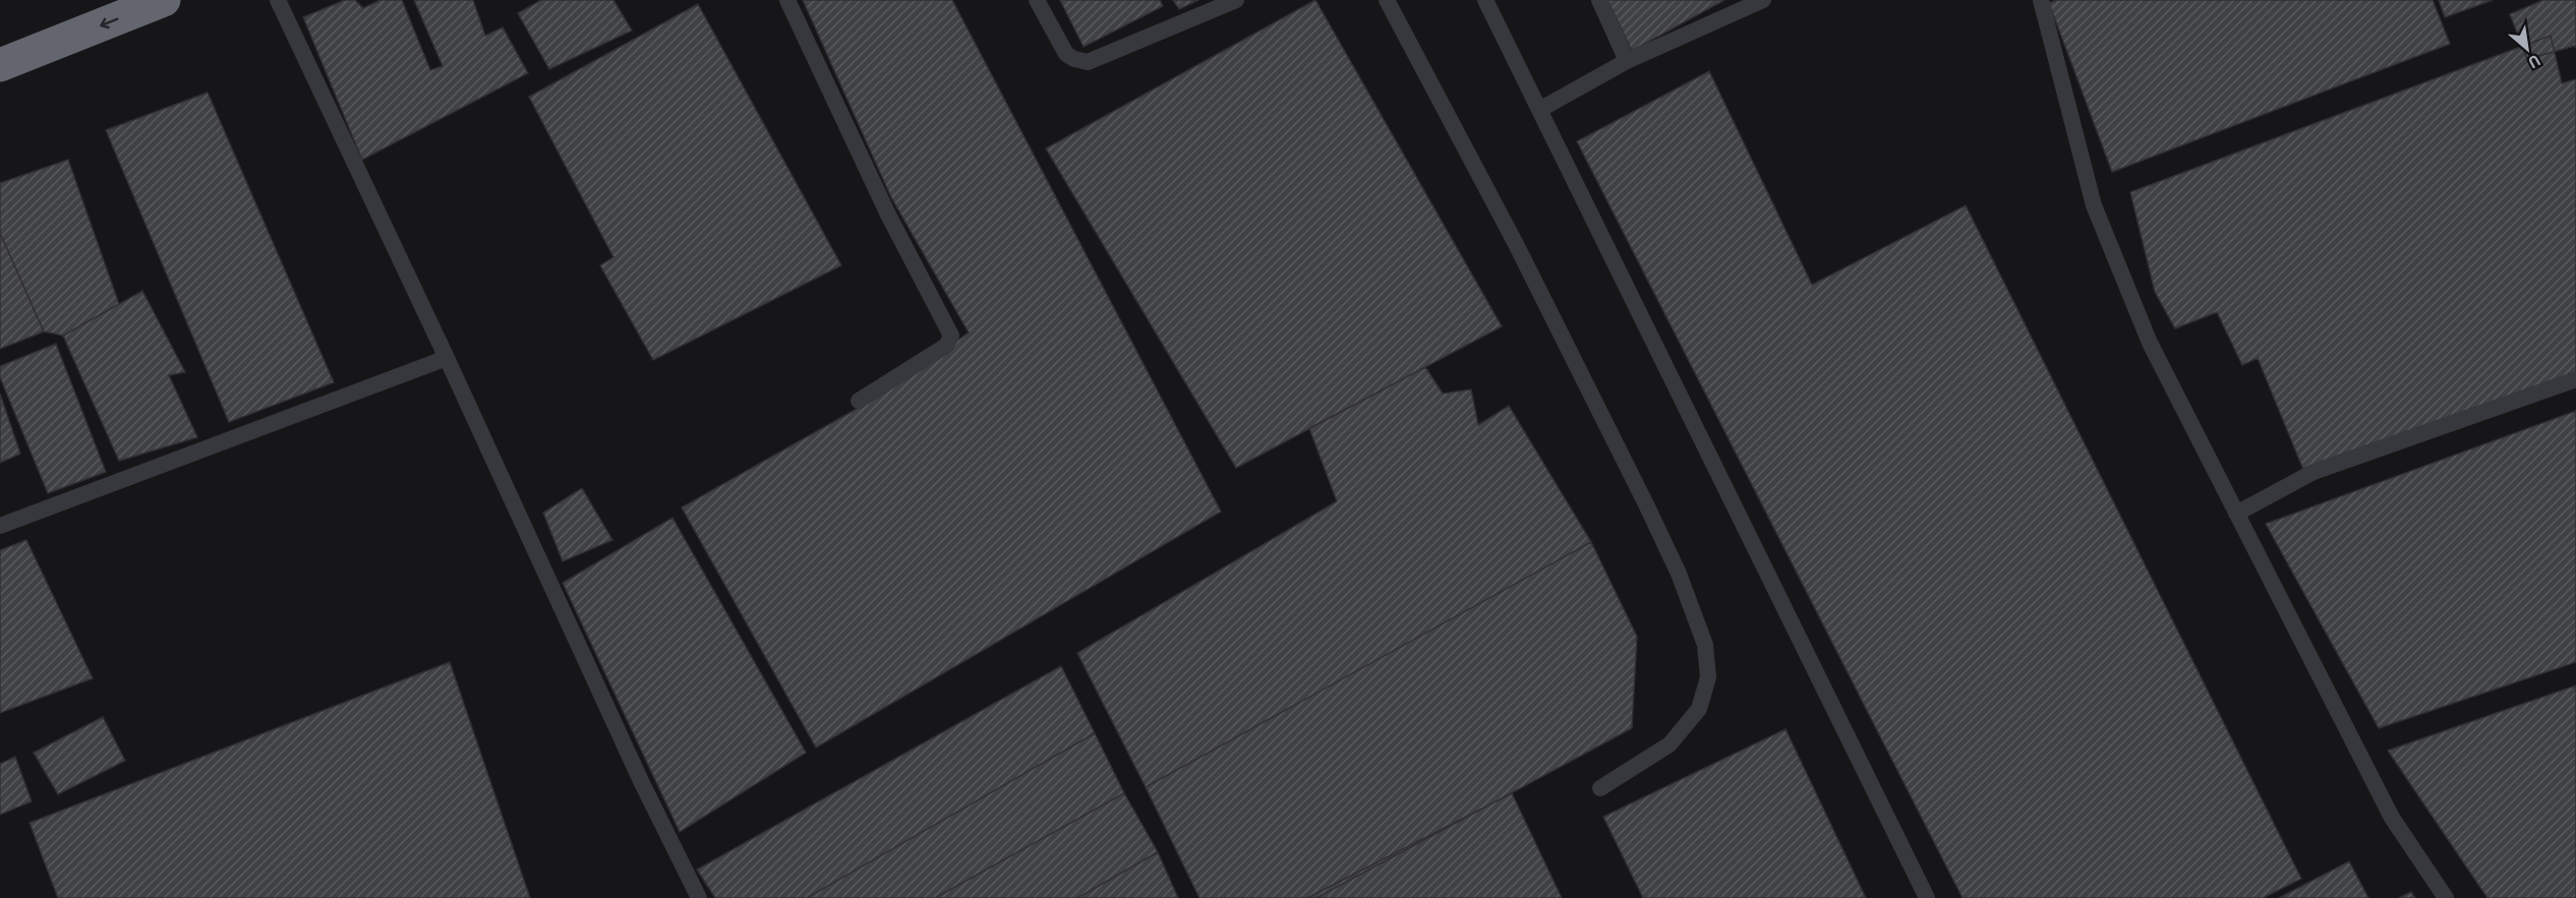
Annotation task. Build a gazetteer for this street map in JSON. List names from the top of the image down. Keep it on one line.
{"north":"bottom right"}
